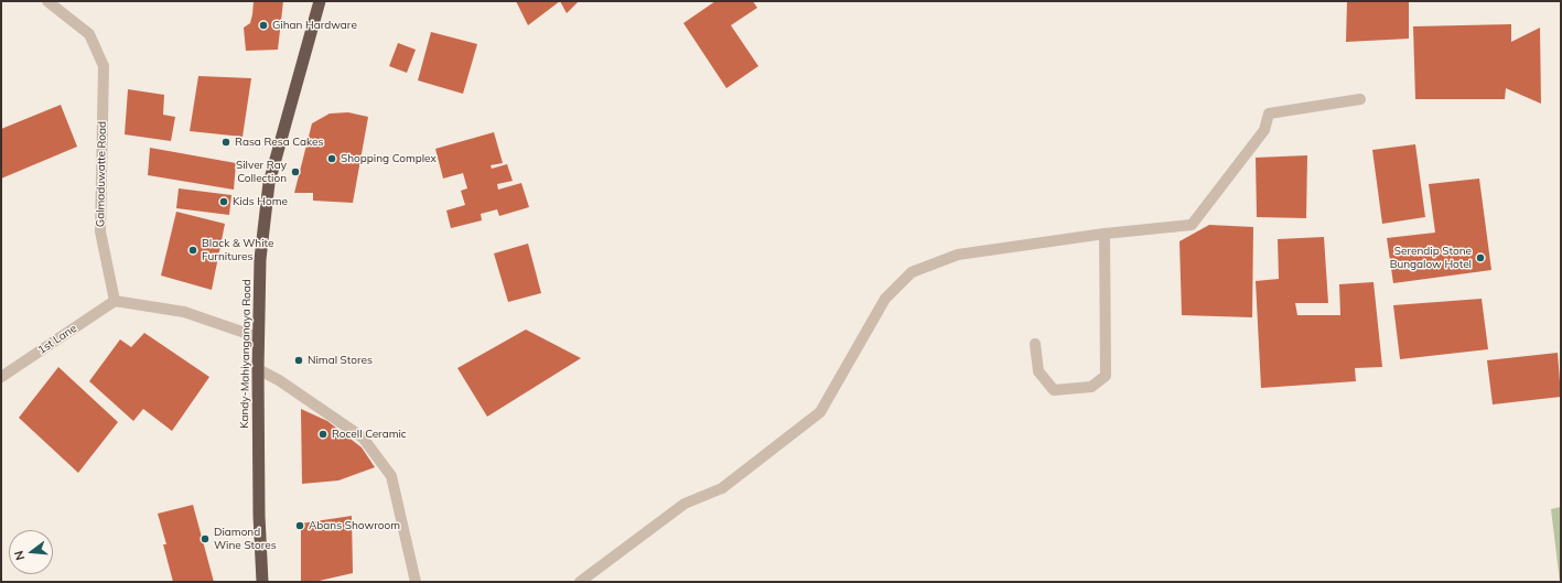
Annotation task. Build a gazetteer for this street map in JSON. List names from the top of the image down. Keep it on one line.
{"streets":{"highway":["Kandy-Mahiyanganaya Road"],"street":["Galmaduwatte Road","1st Lane"]},"crossings":[["Galmaduwatte Road","1st Lane"]],"places":["Gihan Hardware","Rasa Resa Cakes","Shopping Complex","Silver Ray Collection","Kids Home","Black & White Furnitures","Serendip Stone Bungalow Hotel","Nimal Stores","Rocell Ceramic","Abans Showroom","Diamond Wine Stores"],"north":"left"}
